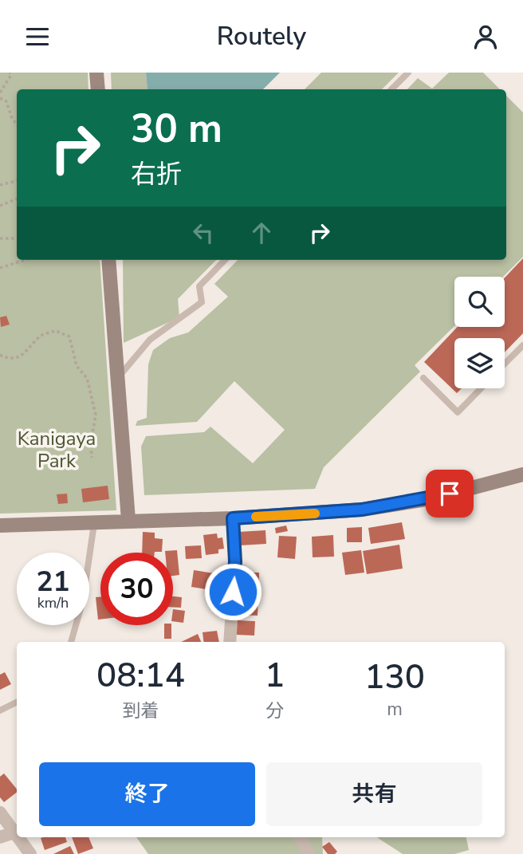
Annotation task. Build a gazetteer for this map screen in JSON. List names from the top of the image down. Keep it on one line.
{"parks":["Kanigaya Park"],"page":{"header":"Routely","turn":["30 m","右折"],"speed":"21 km/h","limit":"30","eta":["08:14","到着","1","分","130","m"],"buttons":["終了","共有"]}}
